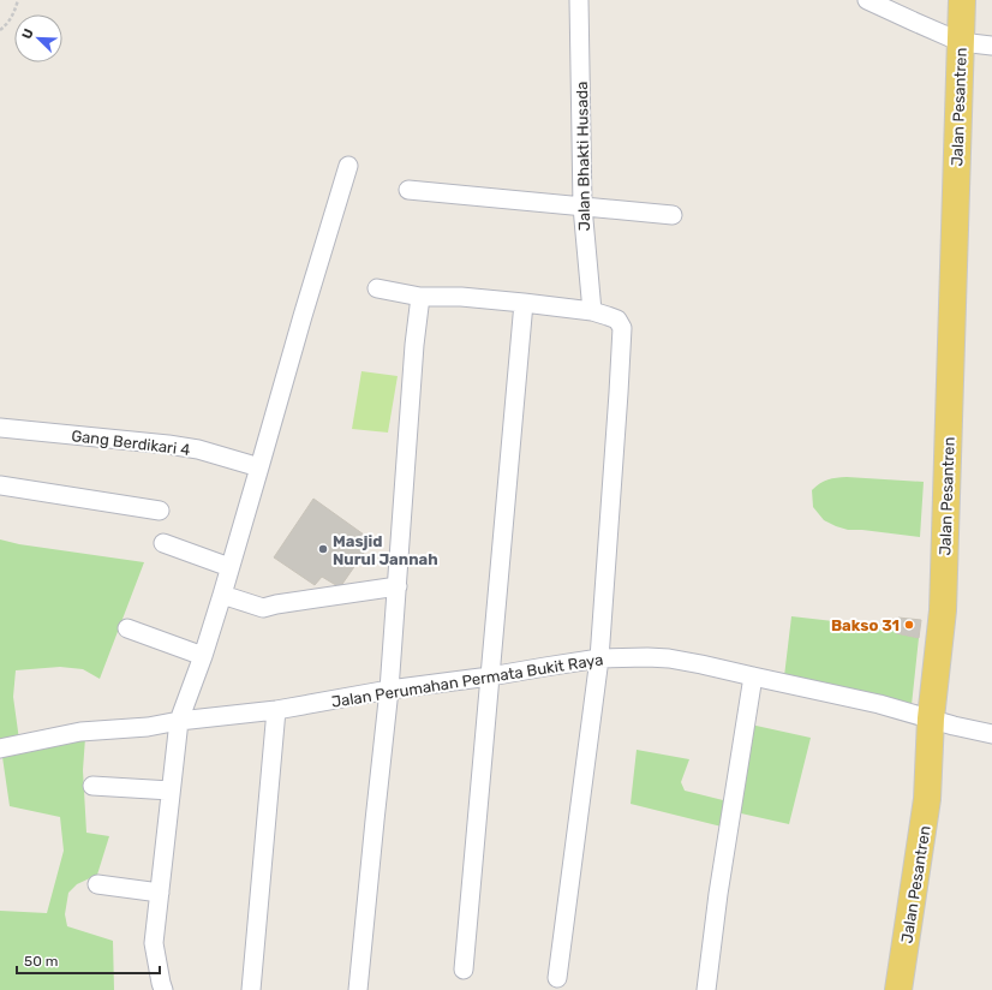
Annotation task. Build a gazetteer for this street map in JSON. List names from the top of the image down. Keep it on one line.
{"streets":{"main road":["Jalan Pesantren"],"street":["Jalan Bhakti Husada","Gang Berdikari 4","Jalan Perumahan Permata Bukit Raya"]},"crossings":[["Jalan Pesantren","Jalan Perumahan Permata Bukit Raya"]],"places":["Masjid Nurul Jannah","Bakso 31"],"scale_bar":"50 m","north":"top left"}
